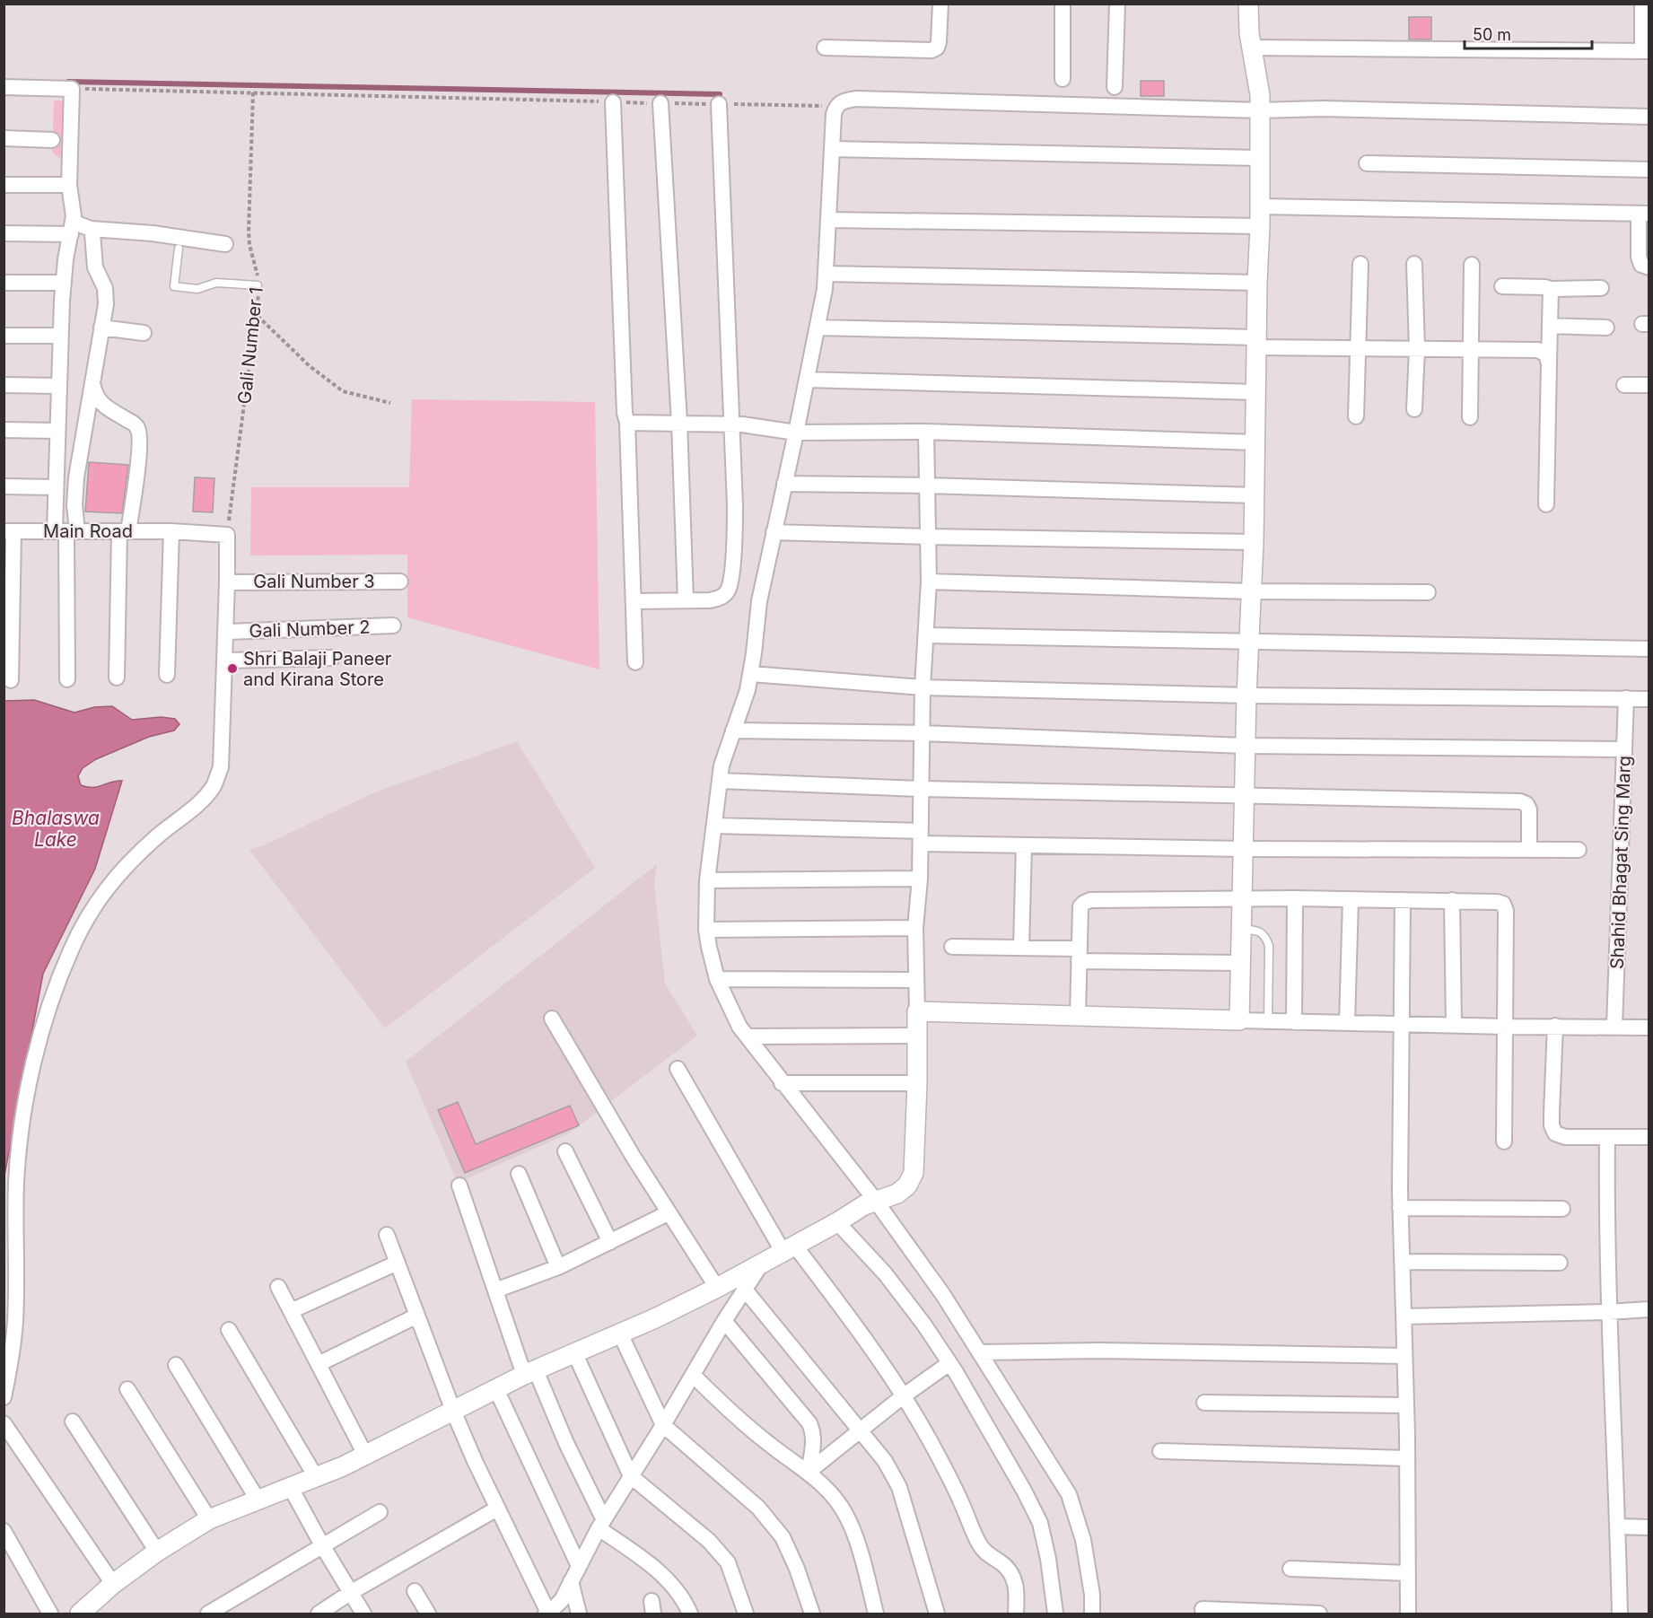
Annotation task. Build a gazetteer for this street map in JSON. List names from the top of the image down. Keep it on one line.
{"streets":{"street":["Main Road","Gali Number 3","Gali Number 2","Shahid Bhagat Sing Marg"],"path":["Gali Number 1"]},"crossings":[["Gali Number 1","Main Road"]],"water":["Bhalaswa Lake"],"places":["Shri Balaji Paneer and Kirana Store"],"scale_bar":"50 m"}
